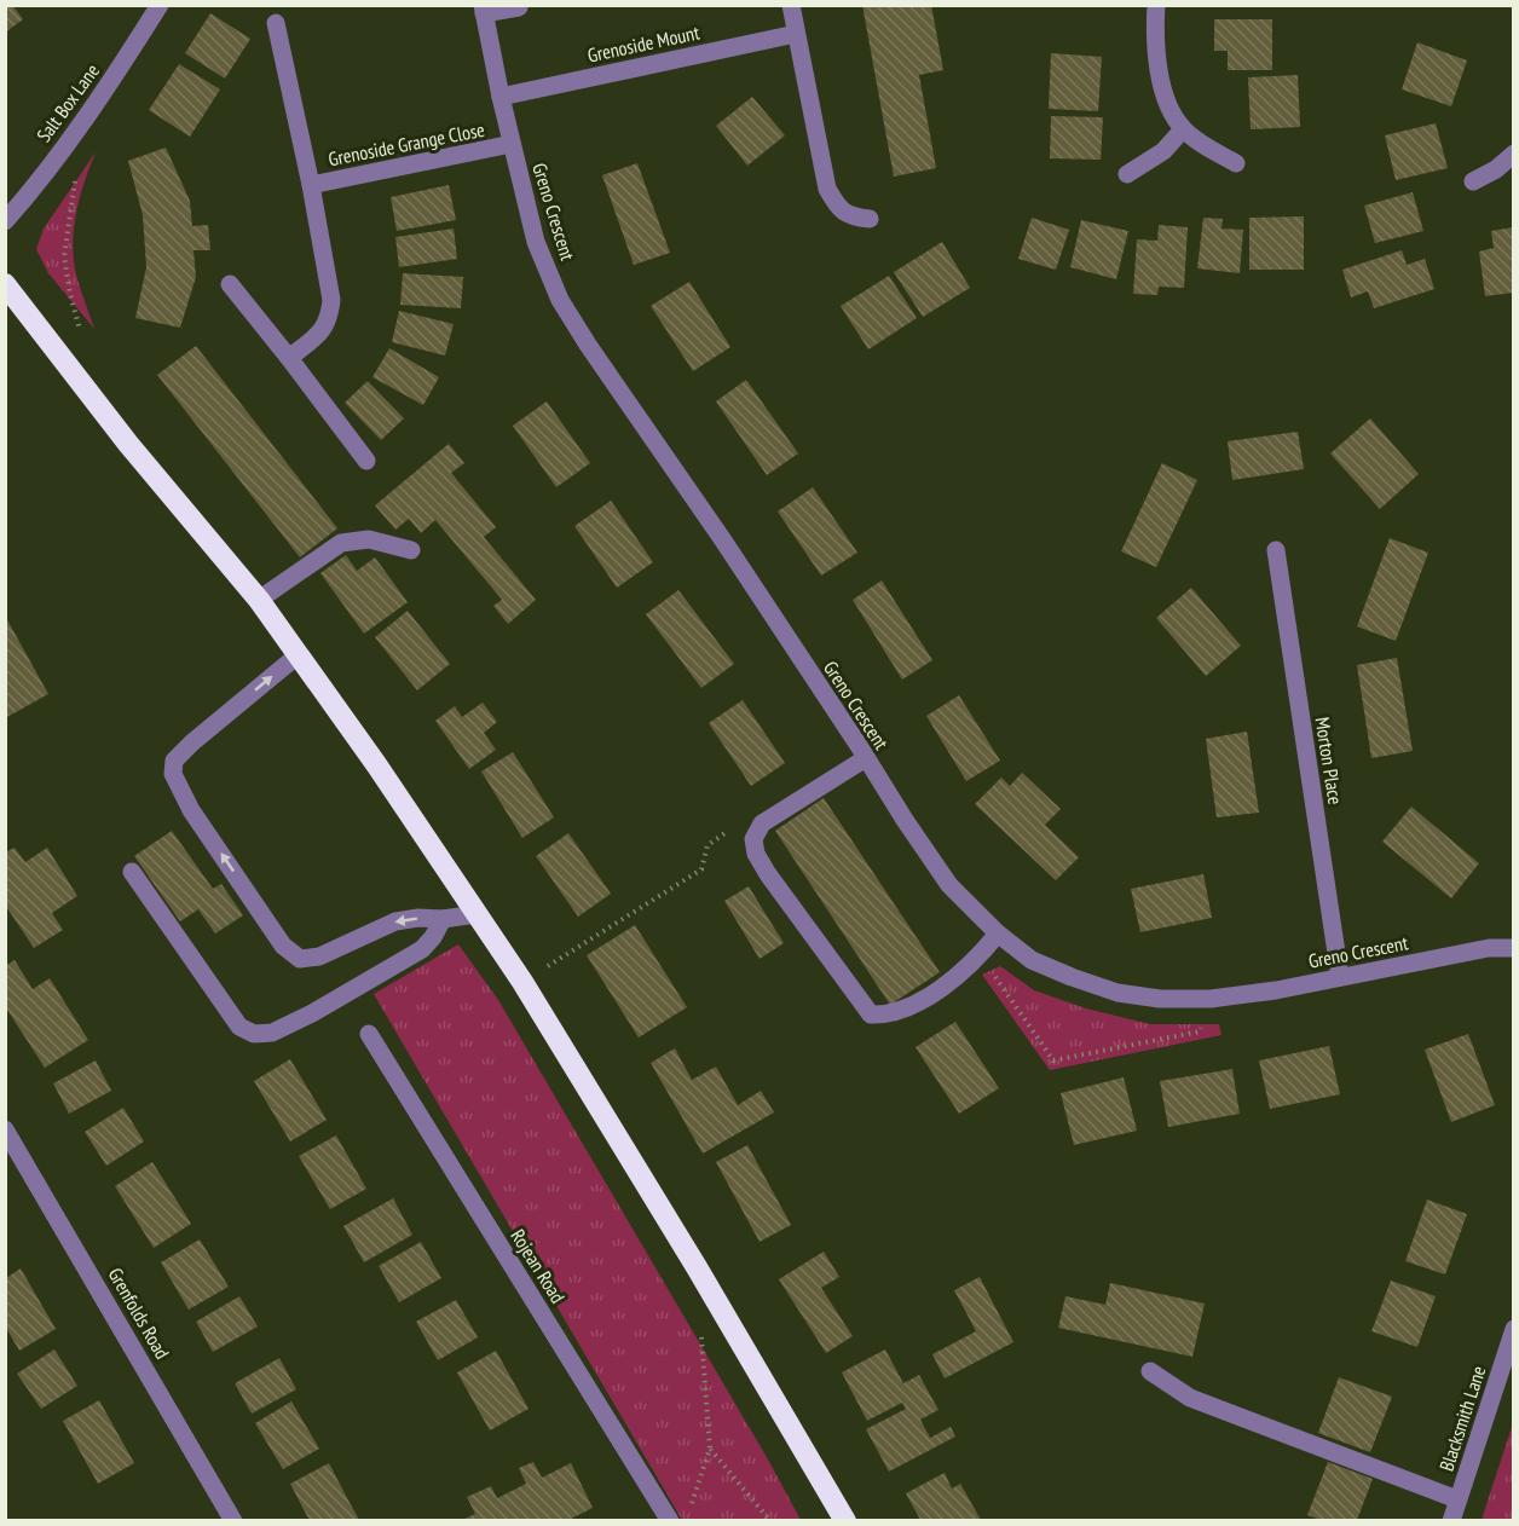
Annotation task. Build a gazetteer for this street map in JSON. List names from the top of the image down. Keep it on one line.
{"streets":{"street":["Grenoside Mount","Salt Box Lane","Grenoside Grange Close","Greno Crescent","Morton Place","Rojean Road","Grenfolds Road","Blacksmith Lane"]},"crossings":[["Grenoside Mount","Greno Crescent"],["Grenoside Grange Close","Greno Crescent"],["Greno Crescent","Morton Place"]]}
